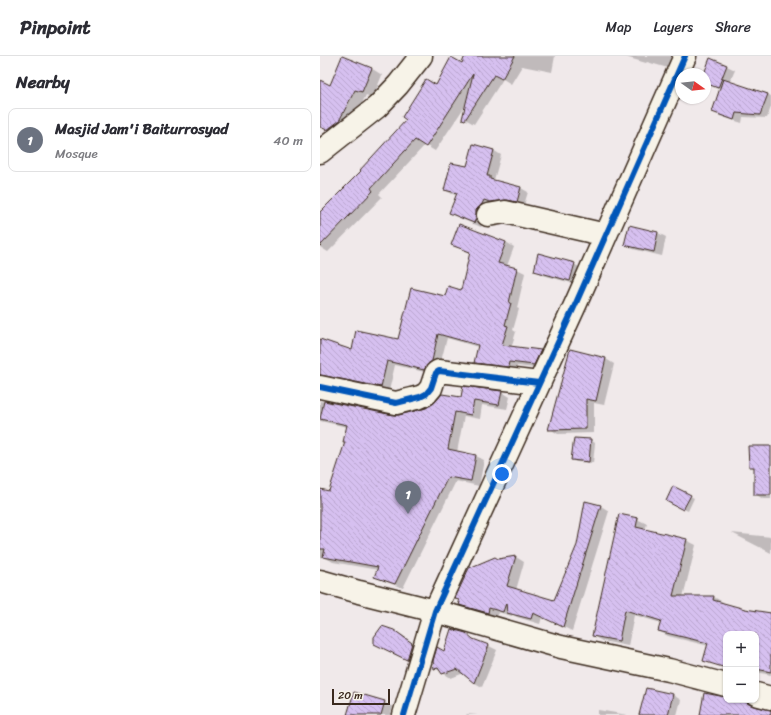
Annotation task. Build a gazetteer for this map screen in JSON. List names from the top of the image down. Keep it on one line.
{"scale_bar":"20 m","north":"right","page":{"header":"Pinpoint","nav":["Map","Layers","Share"],"heading":"Nearby","list":[{"mark":"1","name":"Masjid Jam'i Baiturrosyad","note":"Mosque","value":"40 m"}],"pins":"1","map_buttons":["+","−"],"scale":"20 m"}}
